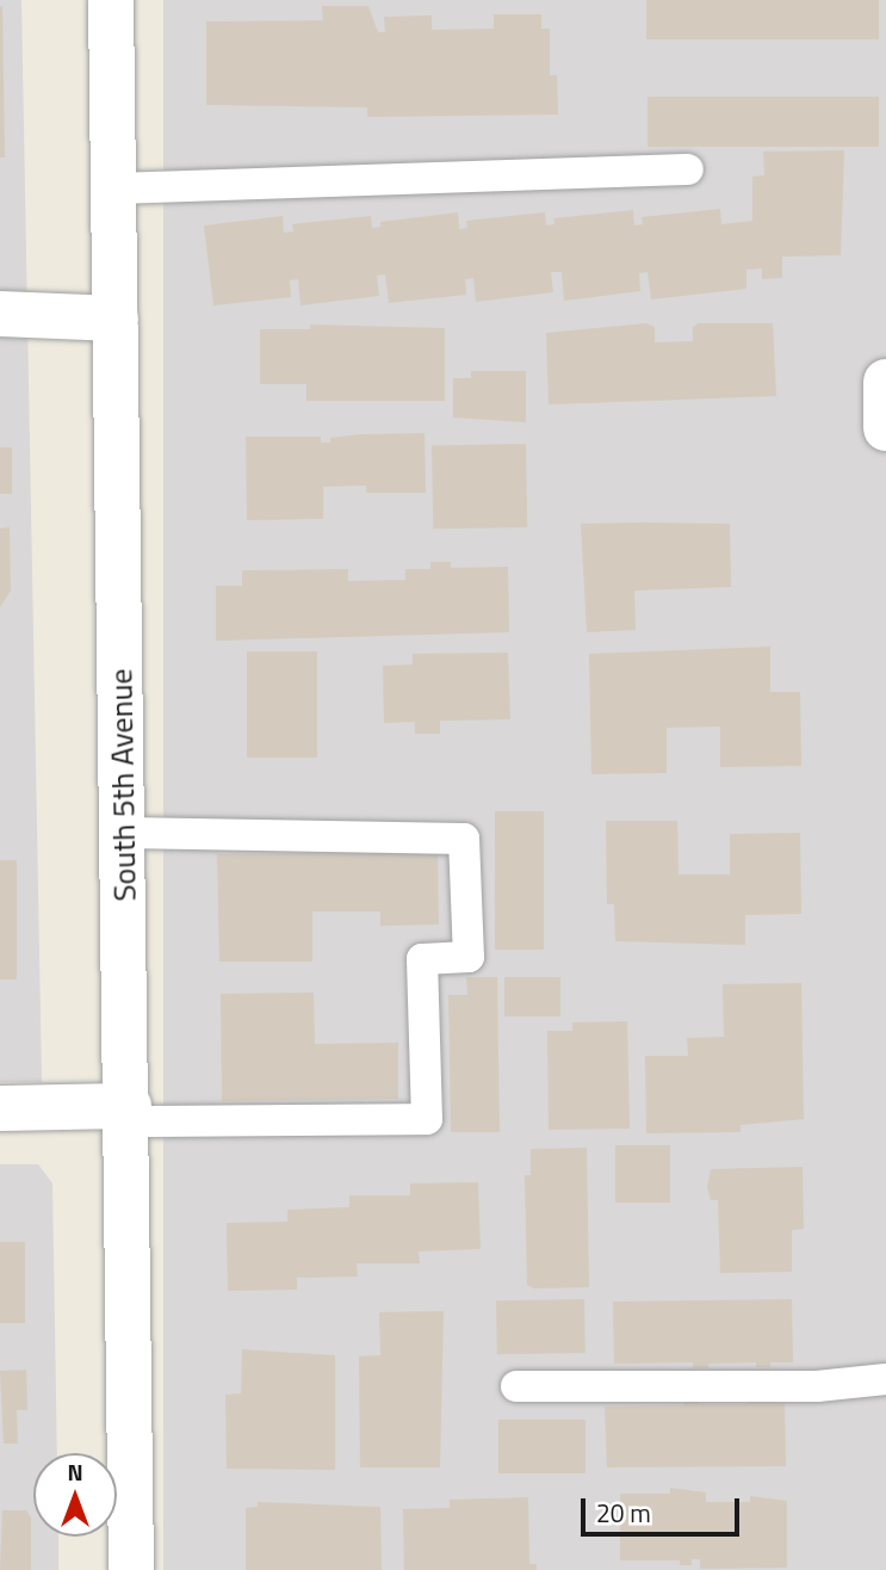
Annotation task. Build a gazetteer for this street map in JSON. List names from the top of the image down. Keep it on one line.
{"streets":{"street":["South 5th Avenue"]},"scale_bar":"20 m","north":"top"}
